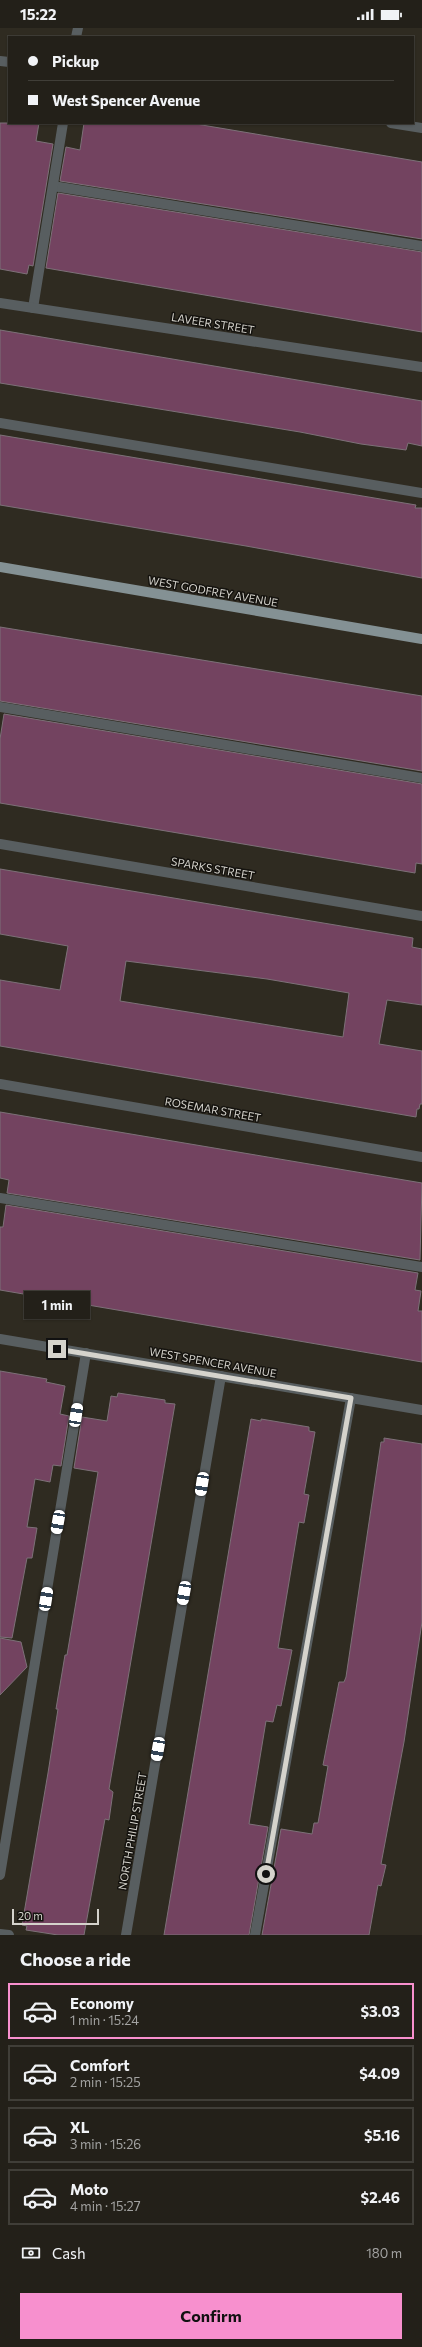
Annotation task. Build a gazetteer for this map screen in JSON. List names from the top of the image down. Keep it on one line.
{"streets":{"main road":["WEST GODFREY AVENUE"],"street":["LAVEER STREET","SPARKS STREET","ROSEMAR STREET","WEST SPENCER AVENUE","NORTH PHILIP STREET"]},"crossings":[["WEST SPENCER AVENUE","NORTH PHILIP STREET"]],"scale_bar":"20 m","page":{"status":"15:22","banner":["Pickup","West Spencer Avenue"],"bubble":"1 min","scale":"20 m","heading":"Choose a ride","list":[{"name":"Economy","note":"1 min · 15:24","value":"$3.03"},{"name":"Comfort","note":"2 min · 15:25","value":"$4.09"},{"name":"XL","note":"3 min · 15:26","value":"$5.16"},{"name":"Moto","note":"4 min · 15:27","value":"$2.46"}],"pay":["Cash","180 m"],"buttons":"Confirm"}}
